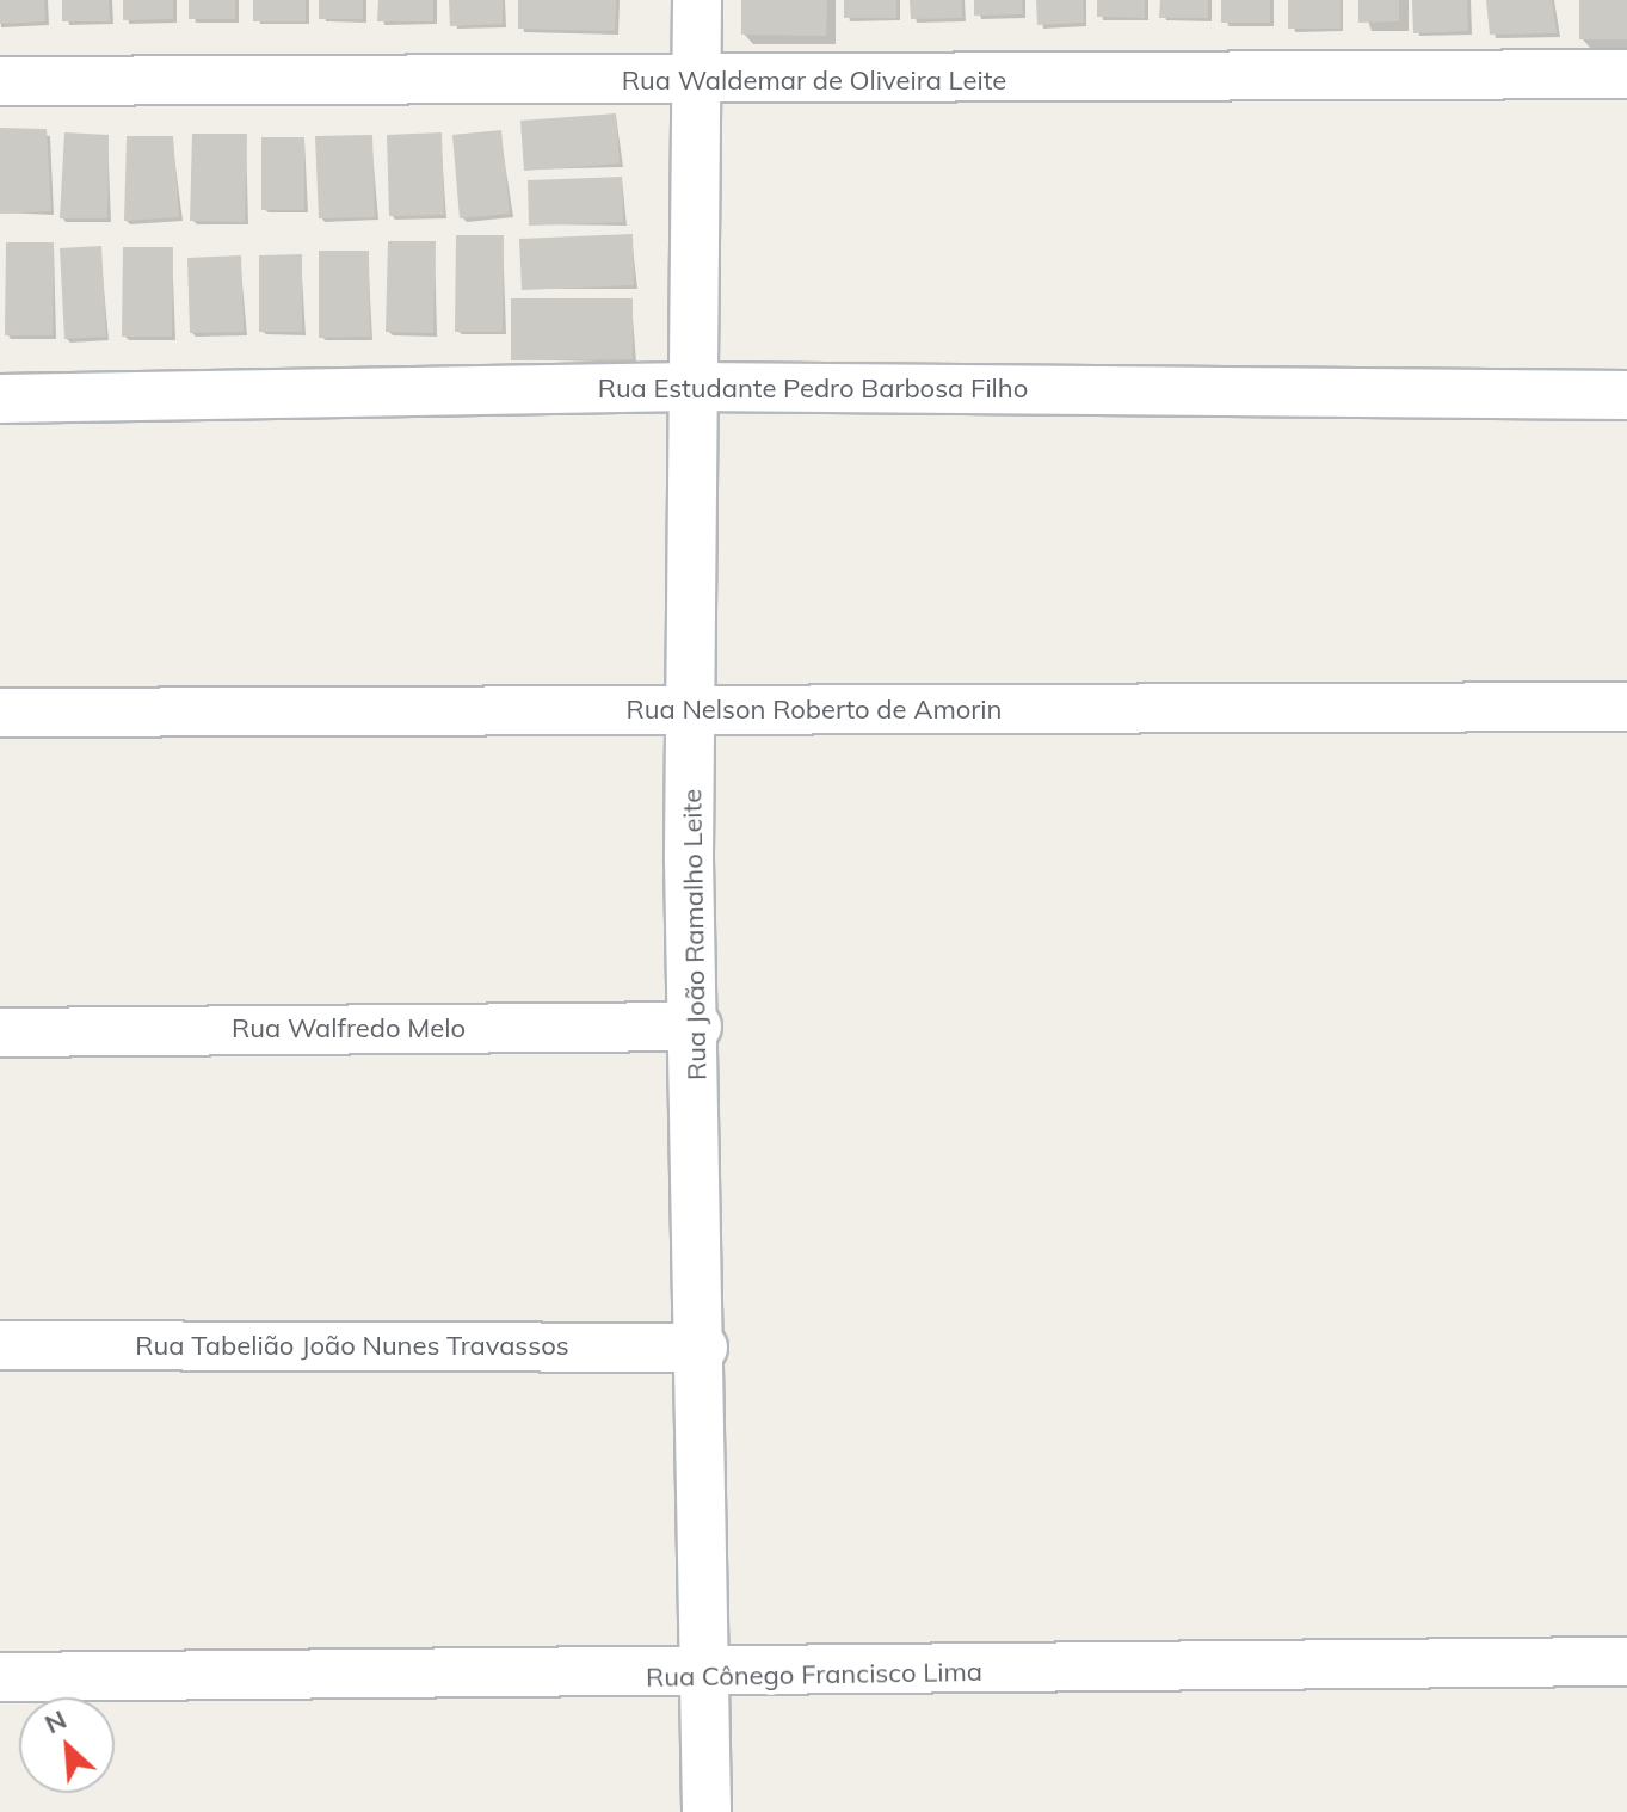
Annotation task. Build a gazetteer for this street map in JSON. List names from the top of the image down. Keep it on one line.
{"streets":{"street":["Rua Waldemar de Oliveira Leite","Rua Estudante Pedro Barbosa Filho","Rua Nelson Roberto de Amorin","Rua João Ramalho Leite","Rua Walfredo Melo","Rua Tabelião João Nunes Travassos","Rua Cônego Francisco Lima"]},"crossings":[["Rua Waldemar de Oliveira Leite","Rua João Ramalho Leite"],["Rua Estudante Pedro Barbosa Filho","Rua João Ramalho Leite"],["Rua Nelson Roberto de Amorin","Rua João Ramalho Leite"],["Rua João Ramalho Leite","Rua Walfredo Melo"],["Rua João Ramalho Leite","Rua Tabelião João Nunes Travassos"],["Rua João Ramalho Leite","Rua Cônego Francisco Lima"]],"north":"top left"}
